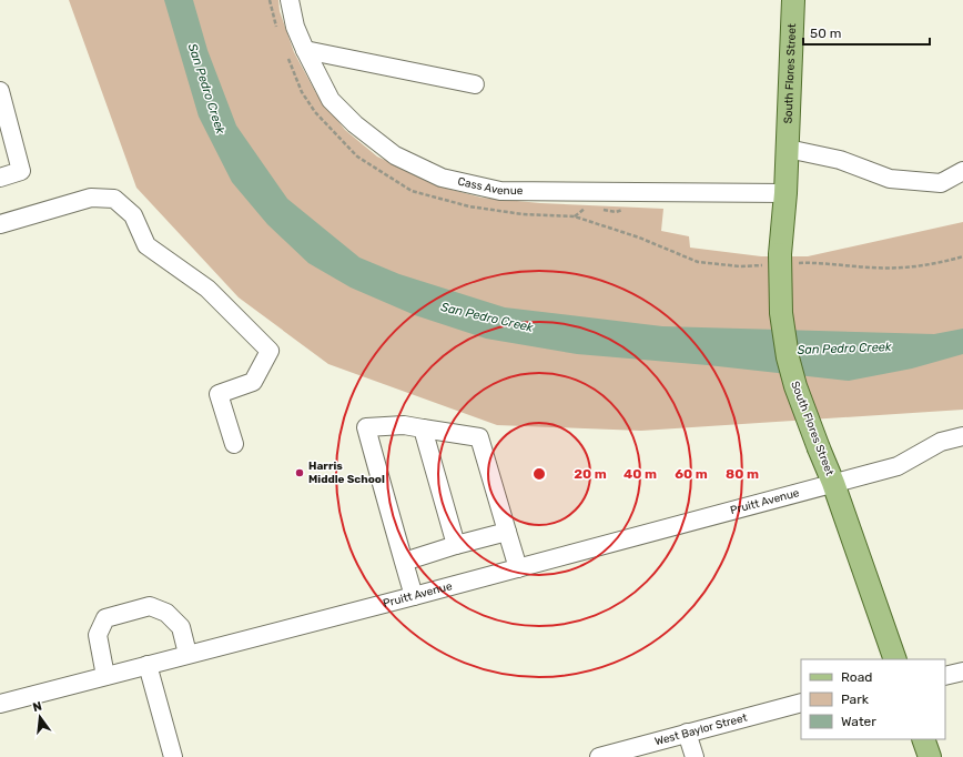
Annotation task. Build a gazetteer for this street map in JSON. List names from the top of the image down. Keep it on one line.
{"streets":{"main road":["South Flores Street"],"street":["Cass Avenue","Pruitt Avenue","West Baylor Street"]},"crossings":[["South Flores Street","Cass Avenue"],["South Flores Street","Pruitt Avenue"]],"water":["San Pedro Creek"],"places":["Harris Middle School"],"legend":["Road","Park","Water"],"scale_bar":"50 m","north":"top","rings":["20 m","40 m","60 m","80 m"]}
